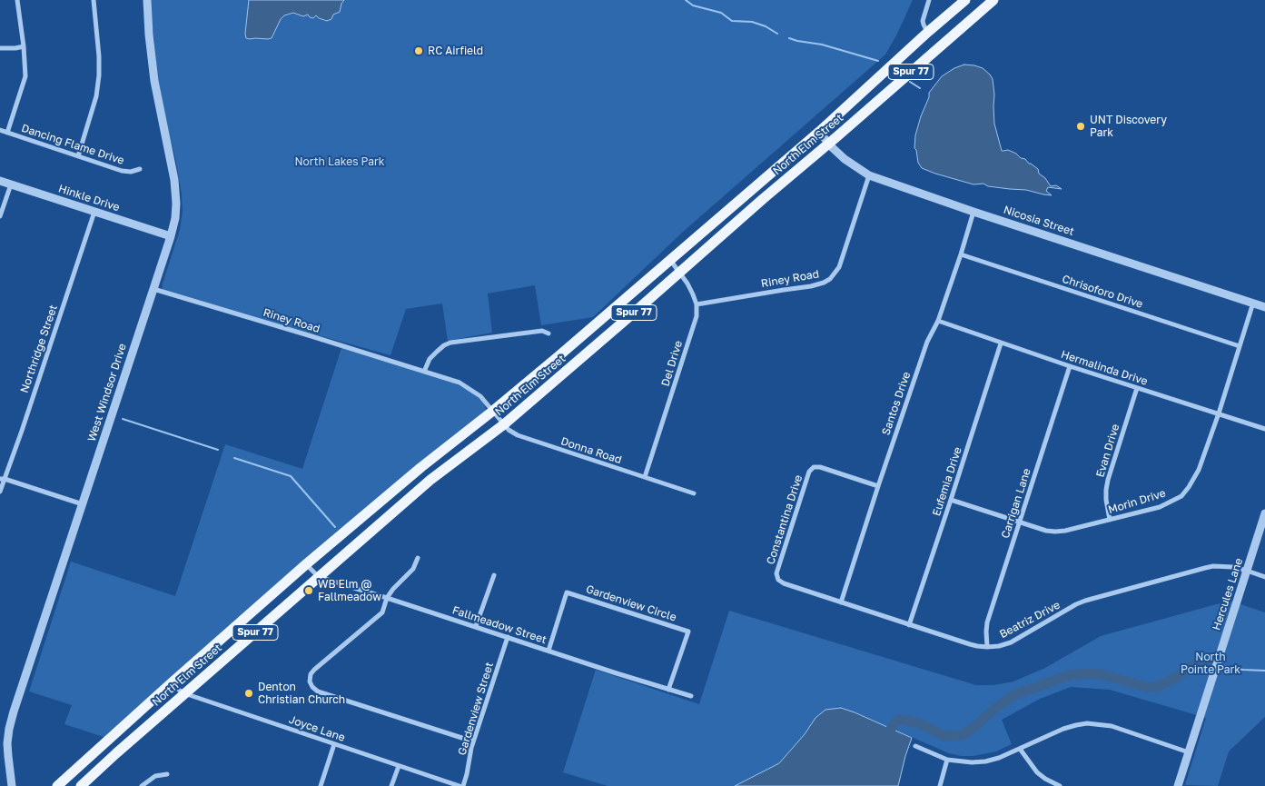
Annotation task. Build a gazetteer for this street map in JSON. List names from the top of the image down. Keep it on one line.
{"streets":{"main road":["Spur 77","North Elm Street"],"street":["Dancing Flame Drive","Hinkle Drive","Nicosia Street","Riney Road","Chrisoforo Drive","Northridge Street","Del Drive","Hermalinda Drive","West Windsor Drive","Santos Drive","Donna Road","Evan Drive","Eufemia Drive","Morin Drive","Carrigan Lane","Constantina Drive","Hercules Lane","Gardenview Circle","Beatriz Drive","Fallmeadow Street","Gardenview Street","Joyce Lane"]},"crossings":[["North Elm Street","Nicosia Street"],["North Elm Street","Riney Road"],["North Elm Street","Donna Road"],["North Elm Street","Fallmeadow Street"],["North Elm Street","Joyce Lane"],["Hinkle Drive","Northridge Street"],["Hinkle Drive","West Windsor Drive"],["Nicosia Street","Riney Road"],["Nicosia Street","Santos Drive"],["Nicosia Street","Morin Drive"],["Riney Road","Del Drive"],["Riney Road","West Windsor Drive"],["Riney Road","Donna Road"],["Chrisoforo Drive","Santos Drive"],["Chrisoforo Drive","Morin Drive"],["Del Drive","Donna Road"],["Hermalinda Drive","Santos Drive"],["Hermalinda Drive","Evan Drive"],["Hermalinda Drive","Eufemia Drive"],["Hermalinda Drive","Morin Drive"],["Hermalinda Drive","Carrigan Lane"],["Santos Drive","Constantina Drive"],["Santos Drive","Beatriz Drive"],["Evan Drive","Morin Drive"],["Eufemia Drive","Morin Drive"],["Eufemia Drive","Beatriz Drive"],["Morin Drive","Carrigan Lane"],["Carrigan Lane","Beatriz Drive"],["Constantina Drive","Beatriz Drive"],["Hercules Lane","Beatriz Drive"],["Gardenview Circle","Fallmeadow Street"],["Fallmeadow Street","Gardenview Street"],["Gardenview Street","Joyce Lane"]],"parks":["North Lakes Park","North Pointe Park"],"places":["RC Airfield","UNT Discovery Park","WB Elm @ Fallmeadow","Denton Christian Church"]}
